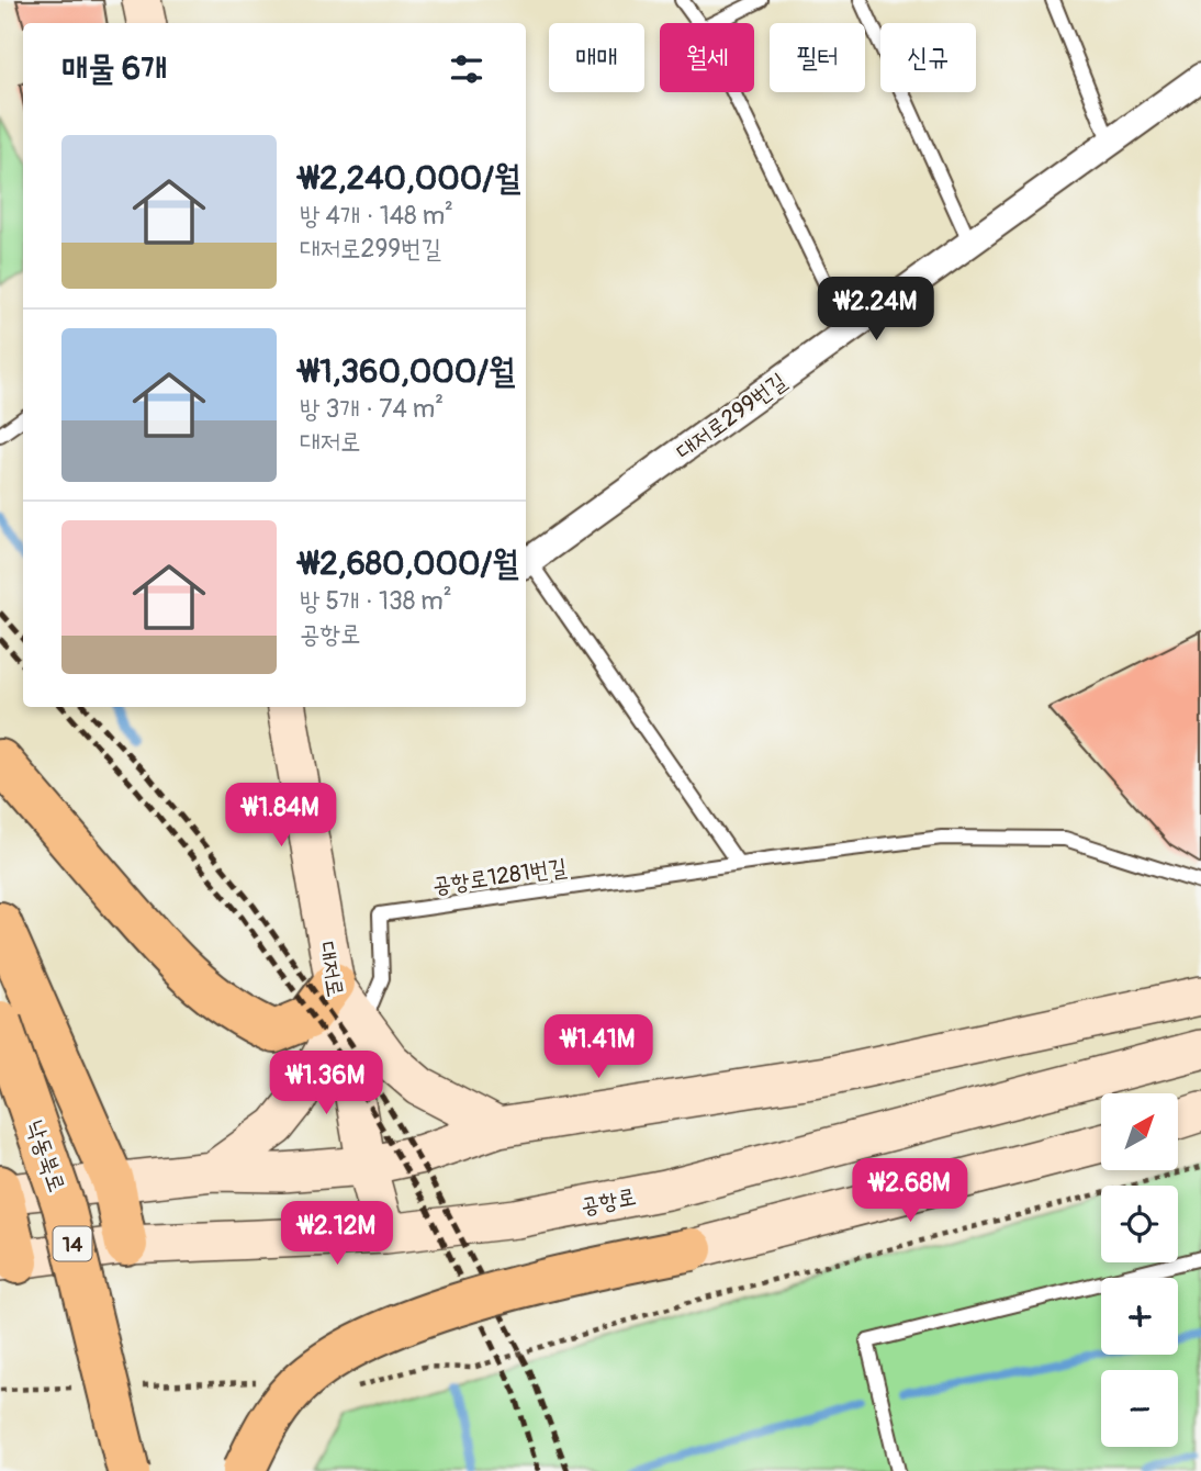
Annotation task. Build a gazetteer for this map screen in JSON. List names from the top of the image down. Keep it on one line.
{"streets":{"main road":["대저로","낙동북로","공항로","14"],"street":["대저로299번길"],"lane":["공항로1281번길"]},"crossings":[["공항로1281번길","대저로"],["대저로","공항로"]],"north":"top right","page":{"chip":["매매","월세","필터","신규"],"heading":"매물 6개","list":[{"name":"₩2,240,000/월","note":"방 4개 · 148 m² · 대저로299번길"},{"name":"₩1,360,000/월","note":"방 3개 · 74 m² · 대저로"},{"name":"₩2,680,000/월","note":"방 5개 · 138 m² · 공항로"}],"price":["₩2.24M","₩1.84M","₩1.41M","₩1.36M","₩2.68M","₩2.12M"],"map_buttons":["+","−"]}}
